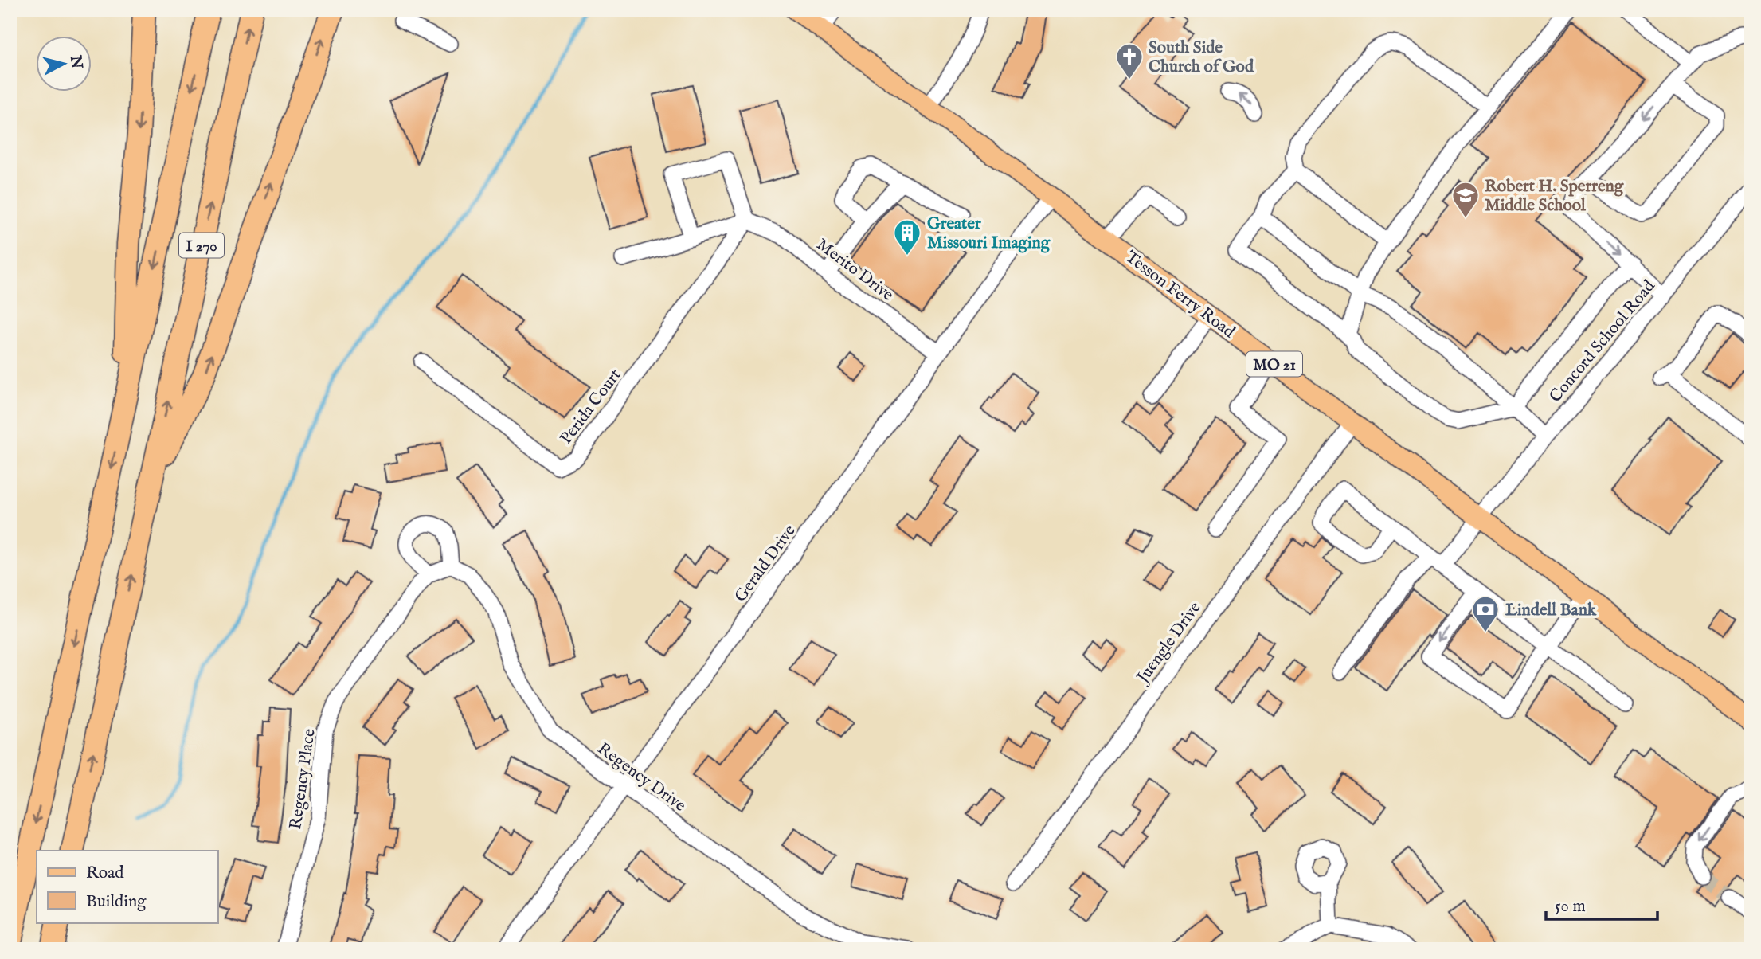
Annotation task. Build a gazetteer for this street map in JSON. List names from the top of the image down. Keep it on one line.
{"streets":{"highway":["I 270"],"main road":["Tesson Ferry Road","MO 21"],"street":["Merito Drive","Concord School Road","Perida Court","Gerald Drive","Juengle Drive","Regency Drive","Regency Place"]},"crossings":[["Merito Drive","Perida Court"],["Merito Drive","Gerald Drive"],["Tesson Ferry Road","Concord School Road"],["Tesson Ferry Road","Gerald Drive"],["Tesson Ferry Road","Juengle Drive"],["Gerald Drive","Regency Drive"],["Regency Drive","Regency Place"]],"places":{"church":["South Side Church of God"],"school or university":["Robert H. Sperreng Middle School"],"building":["Greater Missouri Imaging"],"bank":["Lindell Bank"]},"legend":["Road","Building"],"scale_bar":"50 m","north":"right"}
